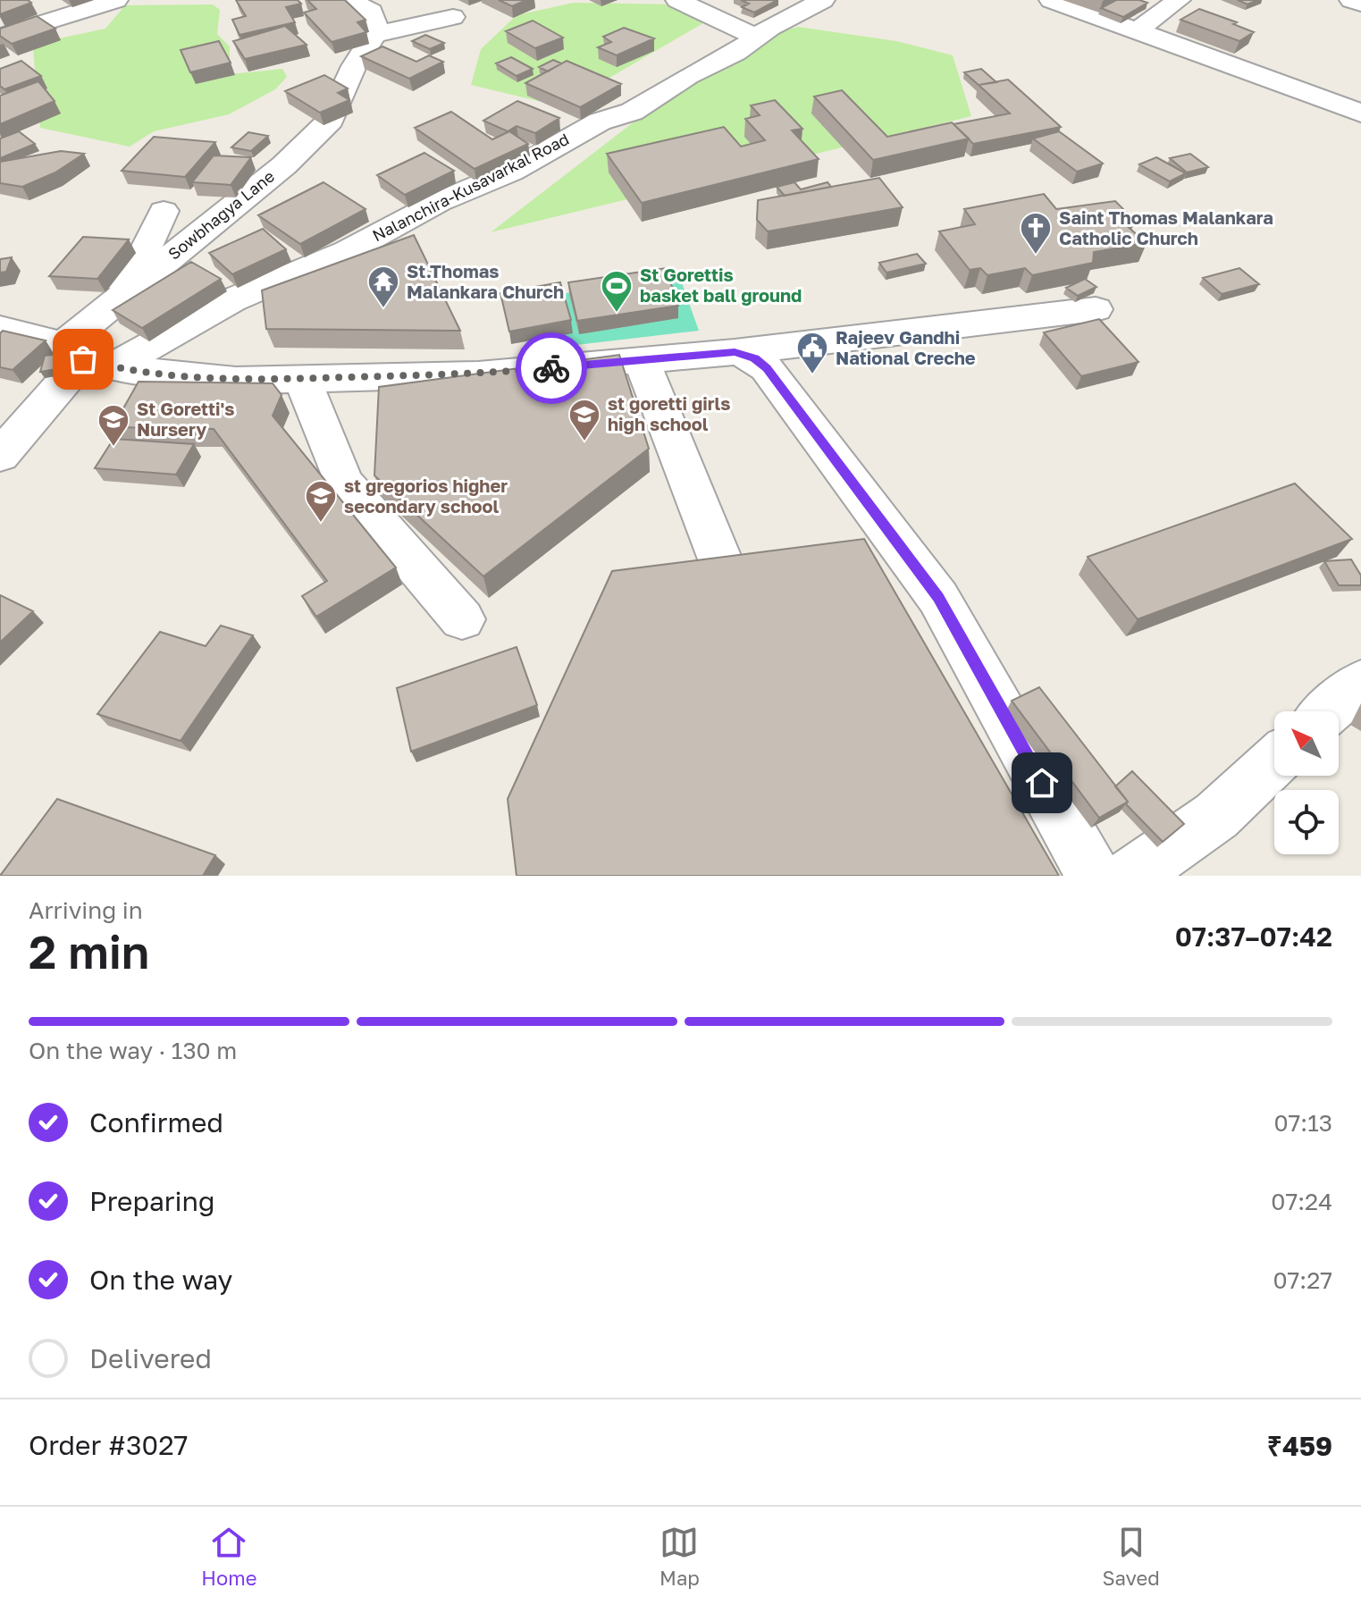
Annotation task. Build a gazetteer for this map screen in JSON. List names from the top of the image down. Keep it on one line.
{"streets":{"street":["Nalanchira-Kusavarkal Road","Sowbhagya Lane"]},"crossings":[["Nalanchira-Kusavarkal Road","Sowbhagya Lane"]],"places":{"church":["Saint Thomas Malankara Catholic Church"],"temple":["St.Thomas Malankara Church"],"sports":["St Gorettis basket ball ground"],"public building":["Rajeev Gandhi National Creche"],"school or university":["st goretti girls high school","St Goretti's Nursery","st gregorios higher secondary school"]},"north":"top left","page":{"heading":["2 min","Arriving in","07:37–07:42"],"panel":["Order #3027","₹459"],"bar":"On the way · 130 m","list":[["Confirmed","07:13"],["Preparing","07:24"],["On the way","07:27"],"Delivered"],"tabs":["Home","Map","Saved"]}}
